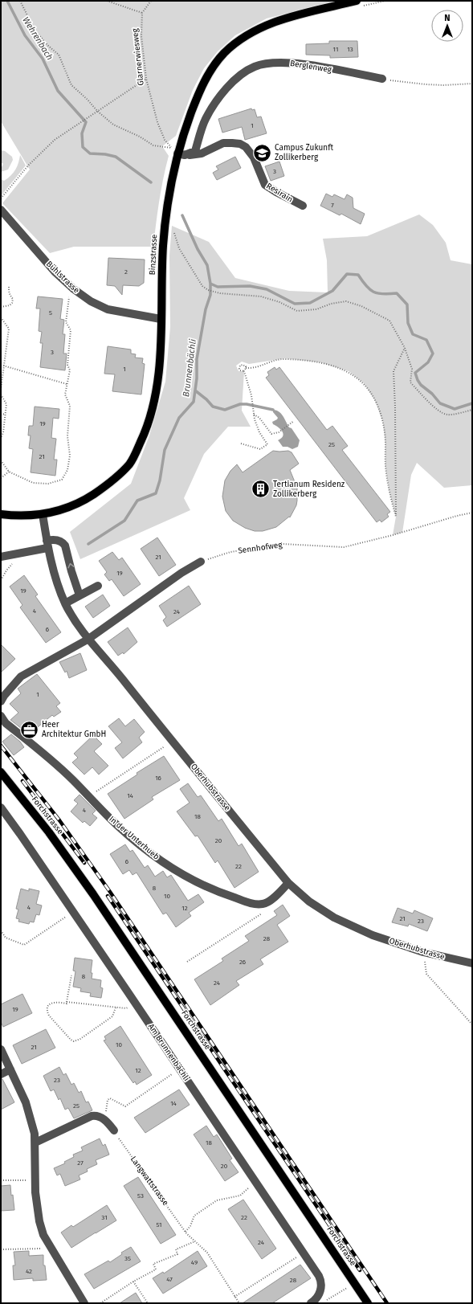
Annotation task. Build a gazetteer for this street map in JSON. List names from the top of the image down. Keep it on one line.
{"streets":{"main road":["Binzstrasse","Forchstrasse"],"street":["Berglenweg","Resirain","Bühlstrasse","Oberhubstrasse","In der Unterhueb","Am Brunnenbächli"],"path":["Glarnerwiesweg","Sennhofweg","Langwattstrasse"]},"crossings":[["Glarnerwiesweg","Berglenweg"],["Glarnerwiesweg","Resirain"],["Glarnerwiesweg","Binzstrasse"],["Berglenweg","Resirain"],["Berglenweg","Binzstrasse"],["Resirain","Binzstrasse"],["Binzstrasse","Bühlstrasse"],["Binzstrasse","Oberhubstrasse"]],"water":["Wehrenbach","Brunnenbächli"],"places":{"school or university":["Campus Zukunft Zollikerberg"],"building":["Tertianum Residenz Zollikerberg"],"office":["Heer Architektur GmbH"]},"house_numbers":["11","13","1","3","7","2","5","3","1","19","25","21","21","19","19","4","24","6","1","16","14","4","18","20","6","22","8","10","4","12","21","23","28","26","8","24","19","10","21","12","23","14","25","18","27","20","53","31","22","51","24","35","49","42","47","28"],"north":"top"}
